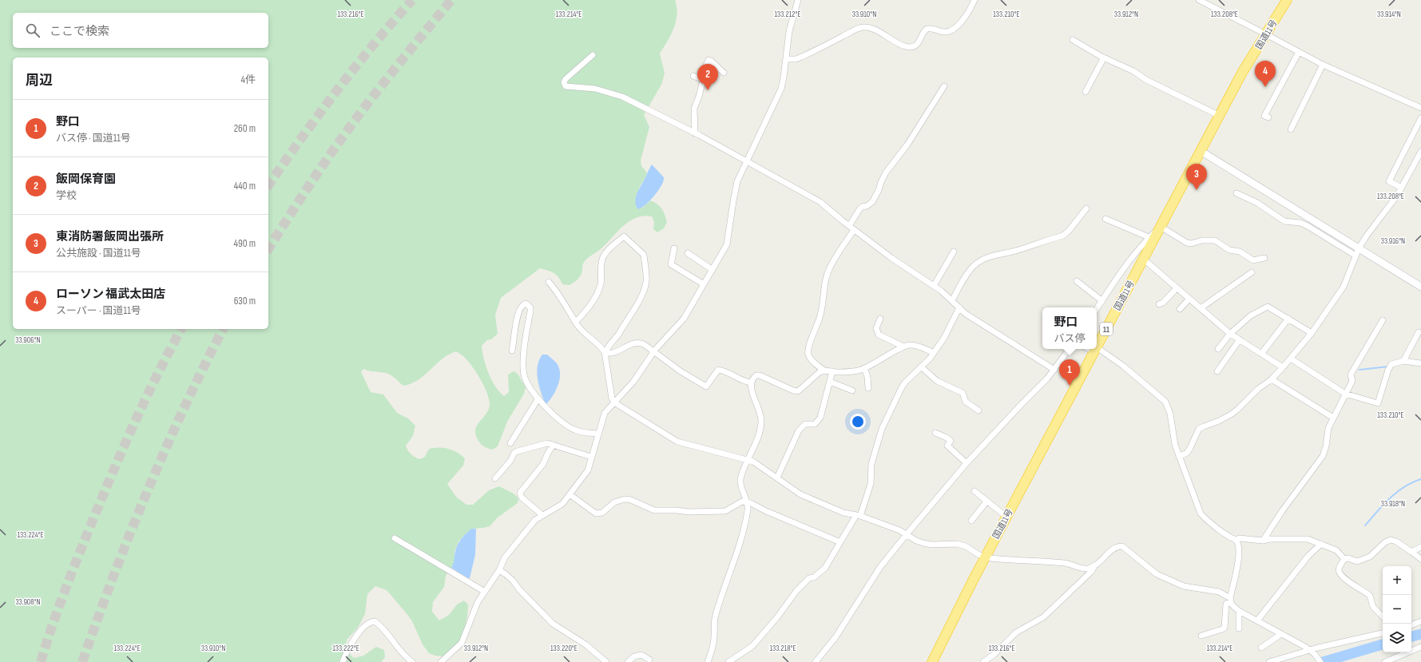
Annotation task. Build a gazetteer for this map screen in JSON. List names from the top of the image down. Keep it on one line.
{"streets":{"highway":["国道11号","11"]},"page":{"search":"ここで検索","heading":["周辺","4件"],"pins":["4","2","3","1"],"list":[{"mark":"1","name":"野口","note":"バス停 · 国道11号","value":"260 m"},{"mark":"2","name":"飯岡保育園","note":"学校","value":"440 m"},{"mark":"3","name":"東消防署飯岡出張所","note":"公共施設 · 国道11号","value":"490 m"},{"mark":"4","name":"ローソン 福武太田店","note":"スーパー · 国道11号","value":"630 m"}],"popup":["野口","バス停"],"map_buttons":["+","−"]},"coordinates":["133.216°E","133.214°E","133.212°E","33.910°N","133.210°E","33.912°N","133.208°E","33.914°N","33.916°N","33.906°N","33.918°N","133.224°E","33.908°N","133.222°E","133.220°E","133.218°E"]}
